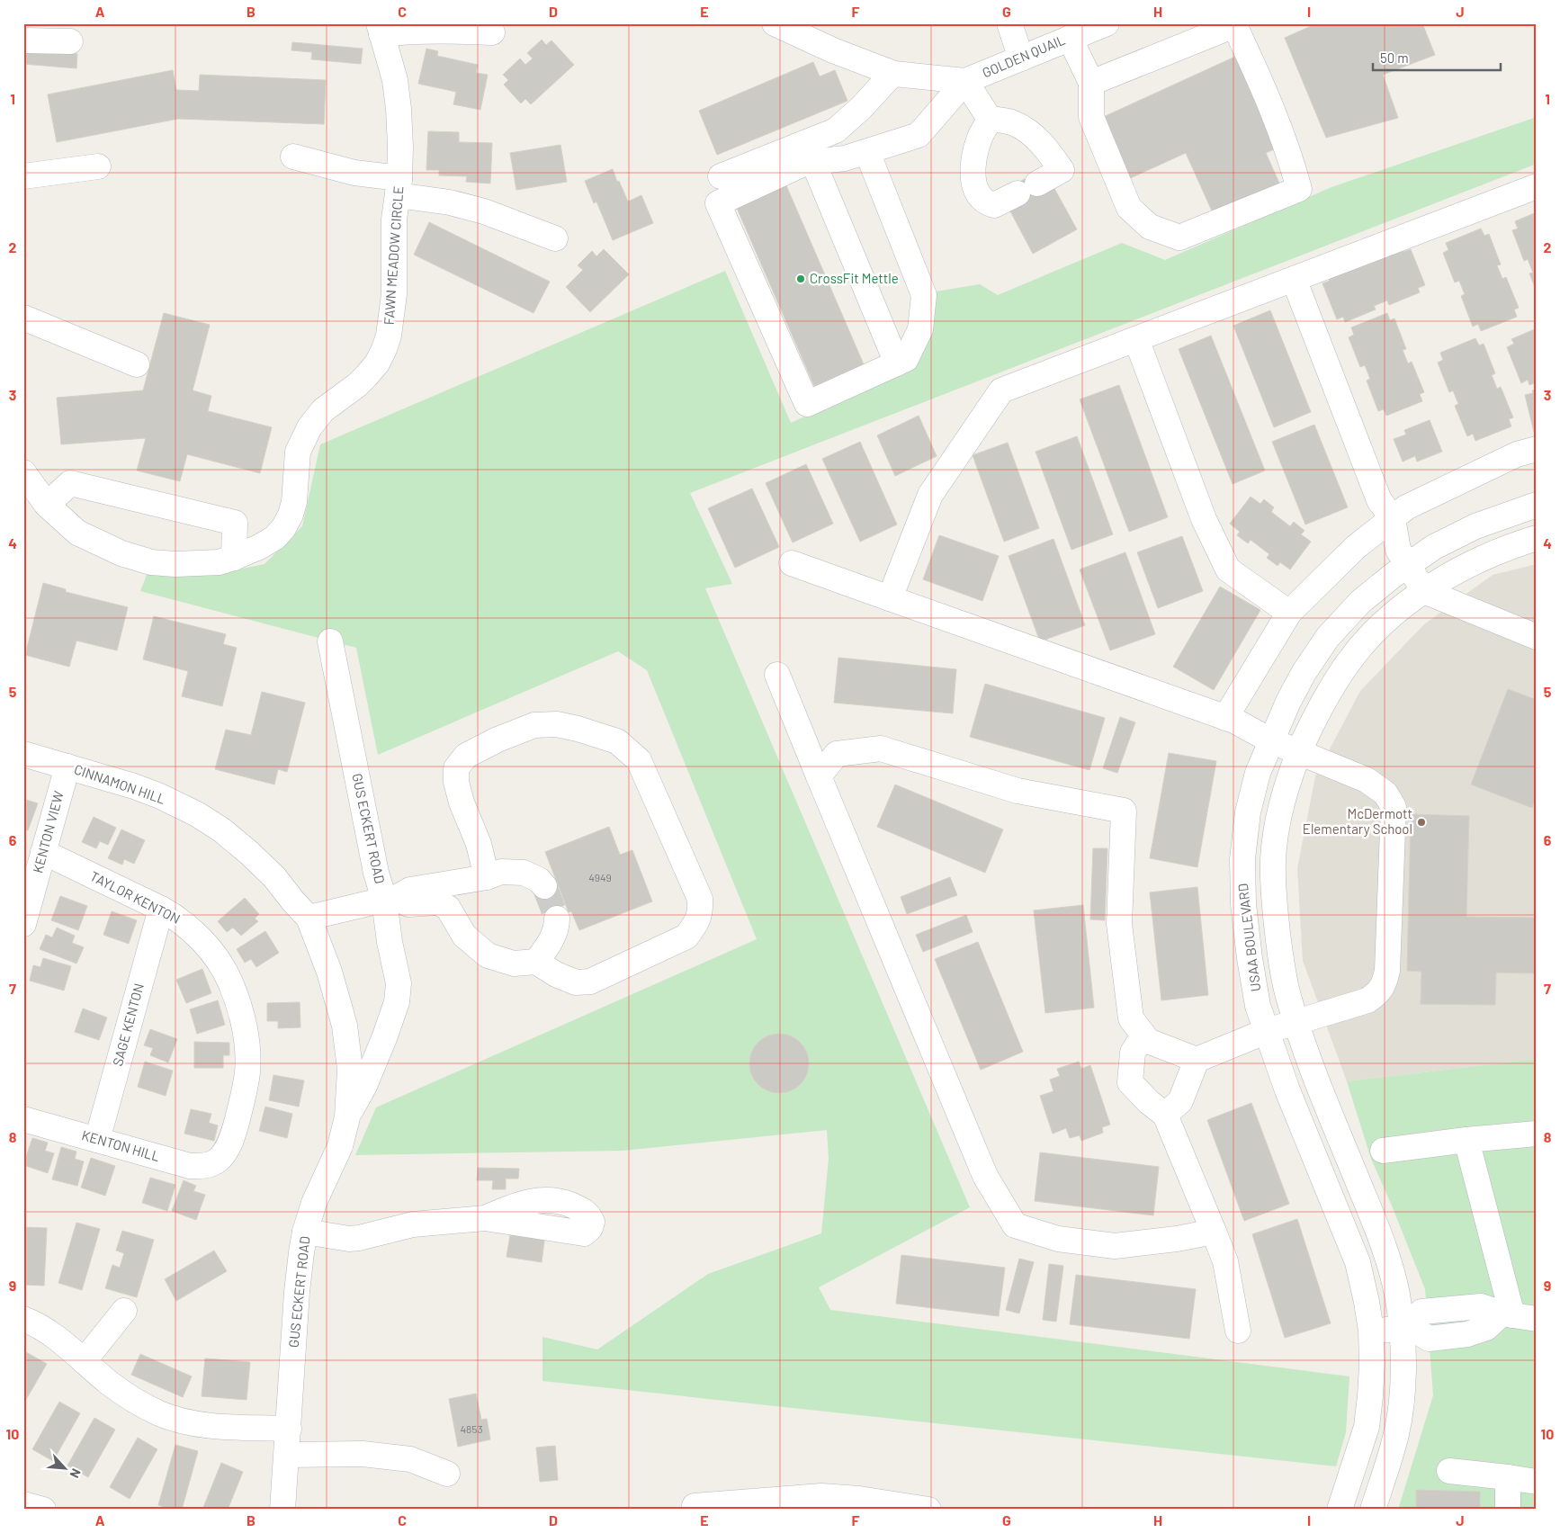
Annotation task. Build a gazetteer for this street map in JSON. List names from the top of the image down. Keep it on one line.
{"streets":{"street":["GOLDEN QUAIL","FAWN MEADOW CIRCLE","CINNAMON HILL","GUS ECKERT ROAD","KENTON VIEW","TAYLOR KENTON","USAA BOULEVARD","SAGE KENTON","KENTON HILL"]},"crossings":[["CINNAMON HILL","GUS ECKERT ROAD"],["CINNAMON HILL","KENTON VIEW"],["KENTON VIEW","TAYLOR KENTON"],["TAYLOR KENTON","SAGE KENTON"],["TAYLOR KENTON","KENTON HILL"],["SAGE KENTON","KENTON HILL"]],"places":["CrossFit Mettle","McDermott Elementary School"],"house_numbers":["4949","4853"],"scale_bar":"50 m","north":"bottom right","grid":{"columns":["A","B","C","D","E","F","G","H","I","J"],"rows":["1","2","3","4","5","6","7","8","9","10"]}}
